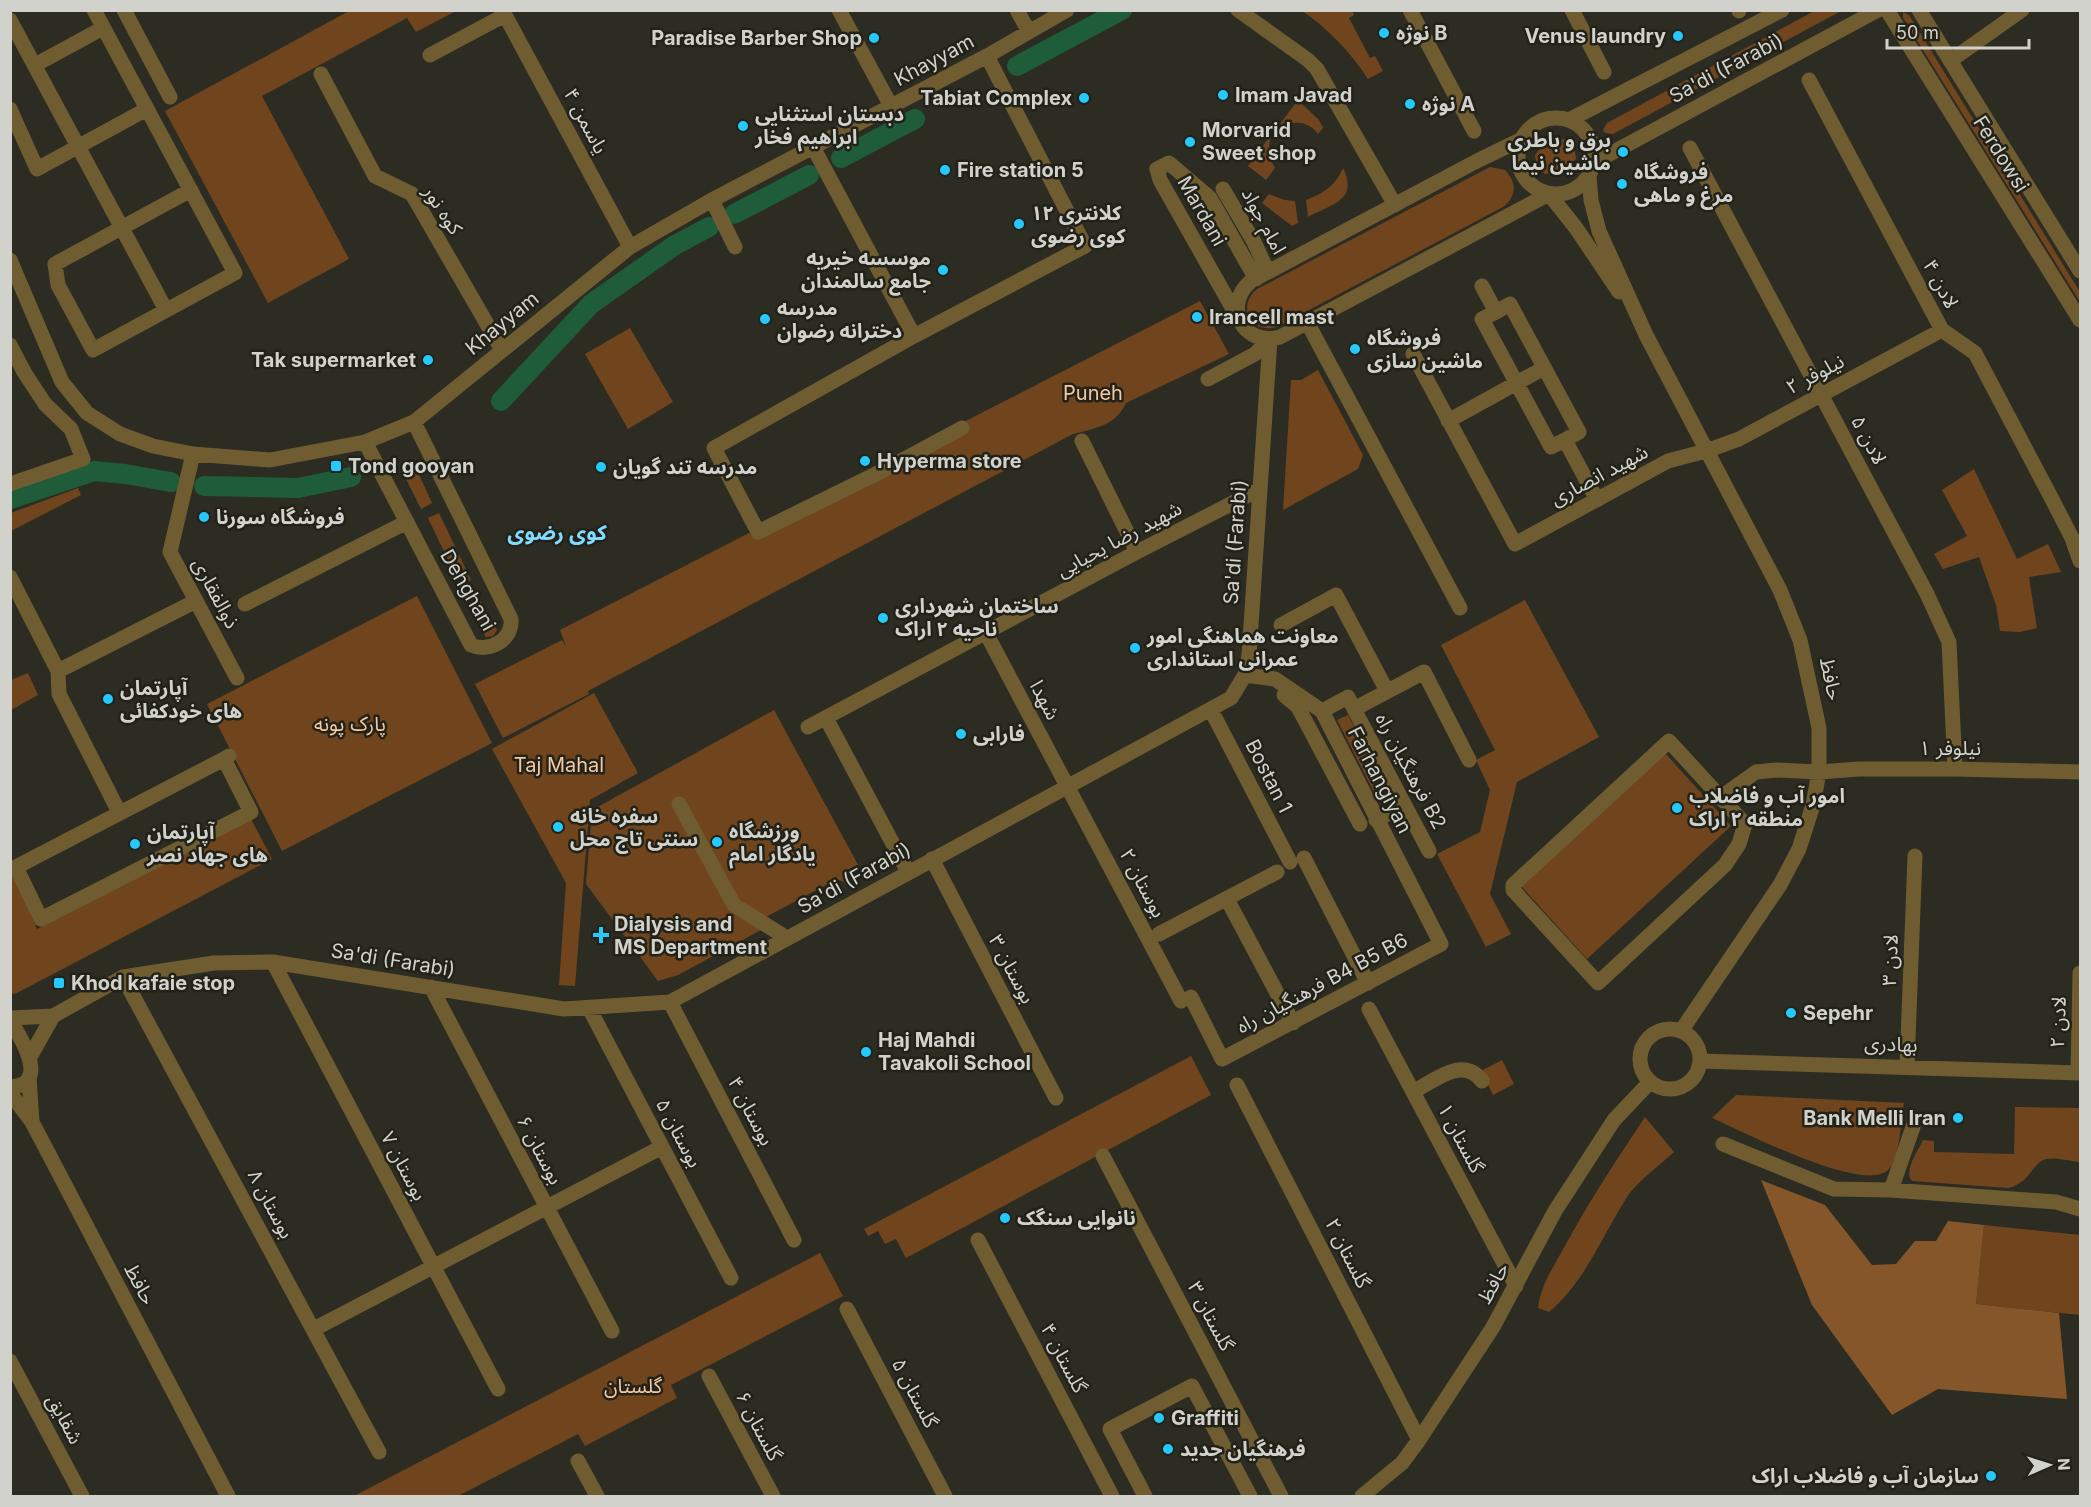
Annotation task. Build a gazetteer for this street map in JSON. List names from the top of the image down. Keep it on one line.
{"streets":{"street":["Khayyam","Sa'di (Farabi)","یاسمن ۴","Ferdowsi","کوه نور","Mardani","امام جواد","لادن ۴","نیلوفر ۲","لادن ۵","شهید انصاری","شهید رضا یحیایی","Dehghani","ذوالفقاری","حافظ","شهدا","نیلوفر ۱","فرهنگیان راه B2","Bostan 1","Farhangiyan","بوستان ۲","لادن ۳","بوستان ۳","فرهنگیان راه B4 B5 B6","لادن ۲","بهادری","بوستان ۴","بوستان ۵","گلستان ۱","بوستان ۶","بوستان ۷","بوستان ۸","گلستان ۲","گلستان ۳","گلستان ۴","گلستان ۵","شقایق","گلستان ۶"]},"crossings":[["Khayyam","یاسمن ۴"],["Khayyam","کوه نور"],["Khayyam","Dehghani"],["Khayyam","ذوالفقاری"],["Sa'di (Farabi)","شهید رضا یحیایی"],["Sa'di (Farabi)","شهدا"],["Sa'di (Farabi)","Bostan 1"],["Sa'di (Farabi)","Farhangiyan"],["Sa'di (Farabi)","بوستان ۲"],["Sa'di (Farabi)","بوستان ۳"],["Sa'di (Farabi)","بوستان ۴"],["Sa'di (Farabi)","بوستان ۵"],["Sa'di (Farabi)","بوستان ۶"],["Sa'di (Farabi)","بوستان ۷"],["Sa'di (Farabi)","بوستان ۸"],["Mardani","امام جواد"],["لادن ۴","نیلوفر ۲"],["نیلوفر ۲","لادن ۵"],["نیلوفر ۲","شهید انصاری"],["نیلوفر ۲","حافظ"],["لادن ۵","نیلوفر ۱"],["شهید انصاری","حافظ"],["شهید رضا یحیایی","شهدا"],["حافظ","نیلوفر ۱"],["حافظ","بهادری"],["حافظ","گلستان ۱"],["حافظ","گلستان ۲"],["شهدا","بوستان ۲"],["Bostan 1","فرهنگیان راه B4 B5 B6"],["Farhangiyan","فرهنگیان راه B4 B5 B6"],["بوستان ۲","فرهنگیان راه B4 B5 B6"],["لادن ۳","بهادری"],["لادن ۲","بهادری"]],"districts":["کوی رضوی"],"parks":["Puneh","پارک پونه","Taj Mahal","گلستان"],"places":{"other":["نوژه B","Venus laundry","Paradise Barber Shop","Imam Javad","Tabiat Complex","نوژه A","دبستان استثنایی ابراهیم فخار","Morvarid Sweet shop","برق و باطری ماشین نیما","Fire station 5","فروشگاه مرغ و ماهی","کلانتری ۱۲ کوی رضوی","موسسه خیریه جامع سالمندان","Irancell mast","مدرسه دخترانه رضوان","فروشگاه ماشین سازی","Tak supermarket","Hyperma store","مدرسه تند گویان","فروشگاه سورنا","ساختمان شهرداری ناحیه ۲ اراک","معاونت هماهنگی امور عمرانی استانداری","آپارتمان های خودکفائی","فارابی","امور آب و فاضلاب منطقه ۲ اراک","سفره خانه سنتی تاج محل","ورزشگاه یادگار امام","آپارتمان های جهاد نصر","Sepehr","Haj Mahdi Tavakoli School","Bank Melli Iran","نانوایی سنگک","Graffiti","فرهنگیان جدید","سازمان آب و فاضلاب اراک"],"transit":["Tond gooyan","Khod kafaie stop"],"health":["Dialysis and MS Department"]},"scale_bar":"50 m","north":"right"}
